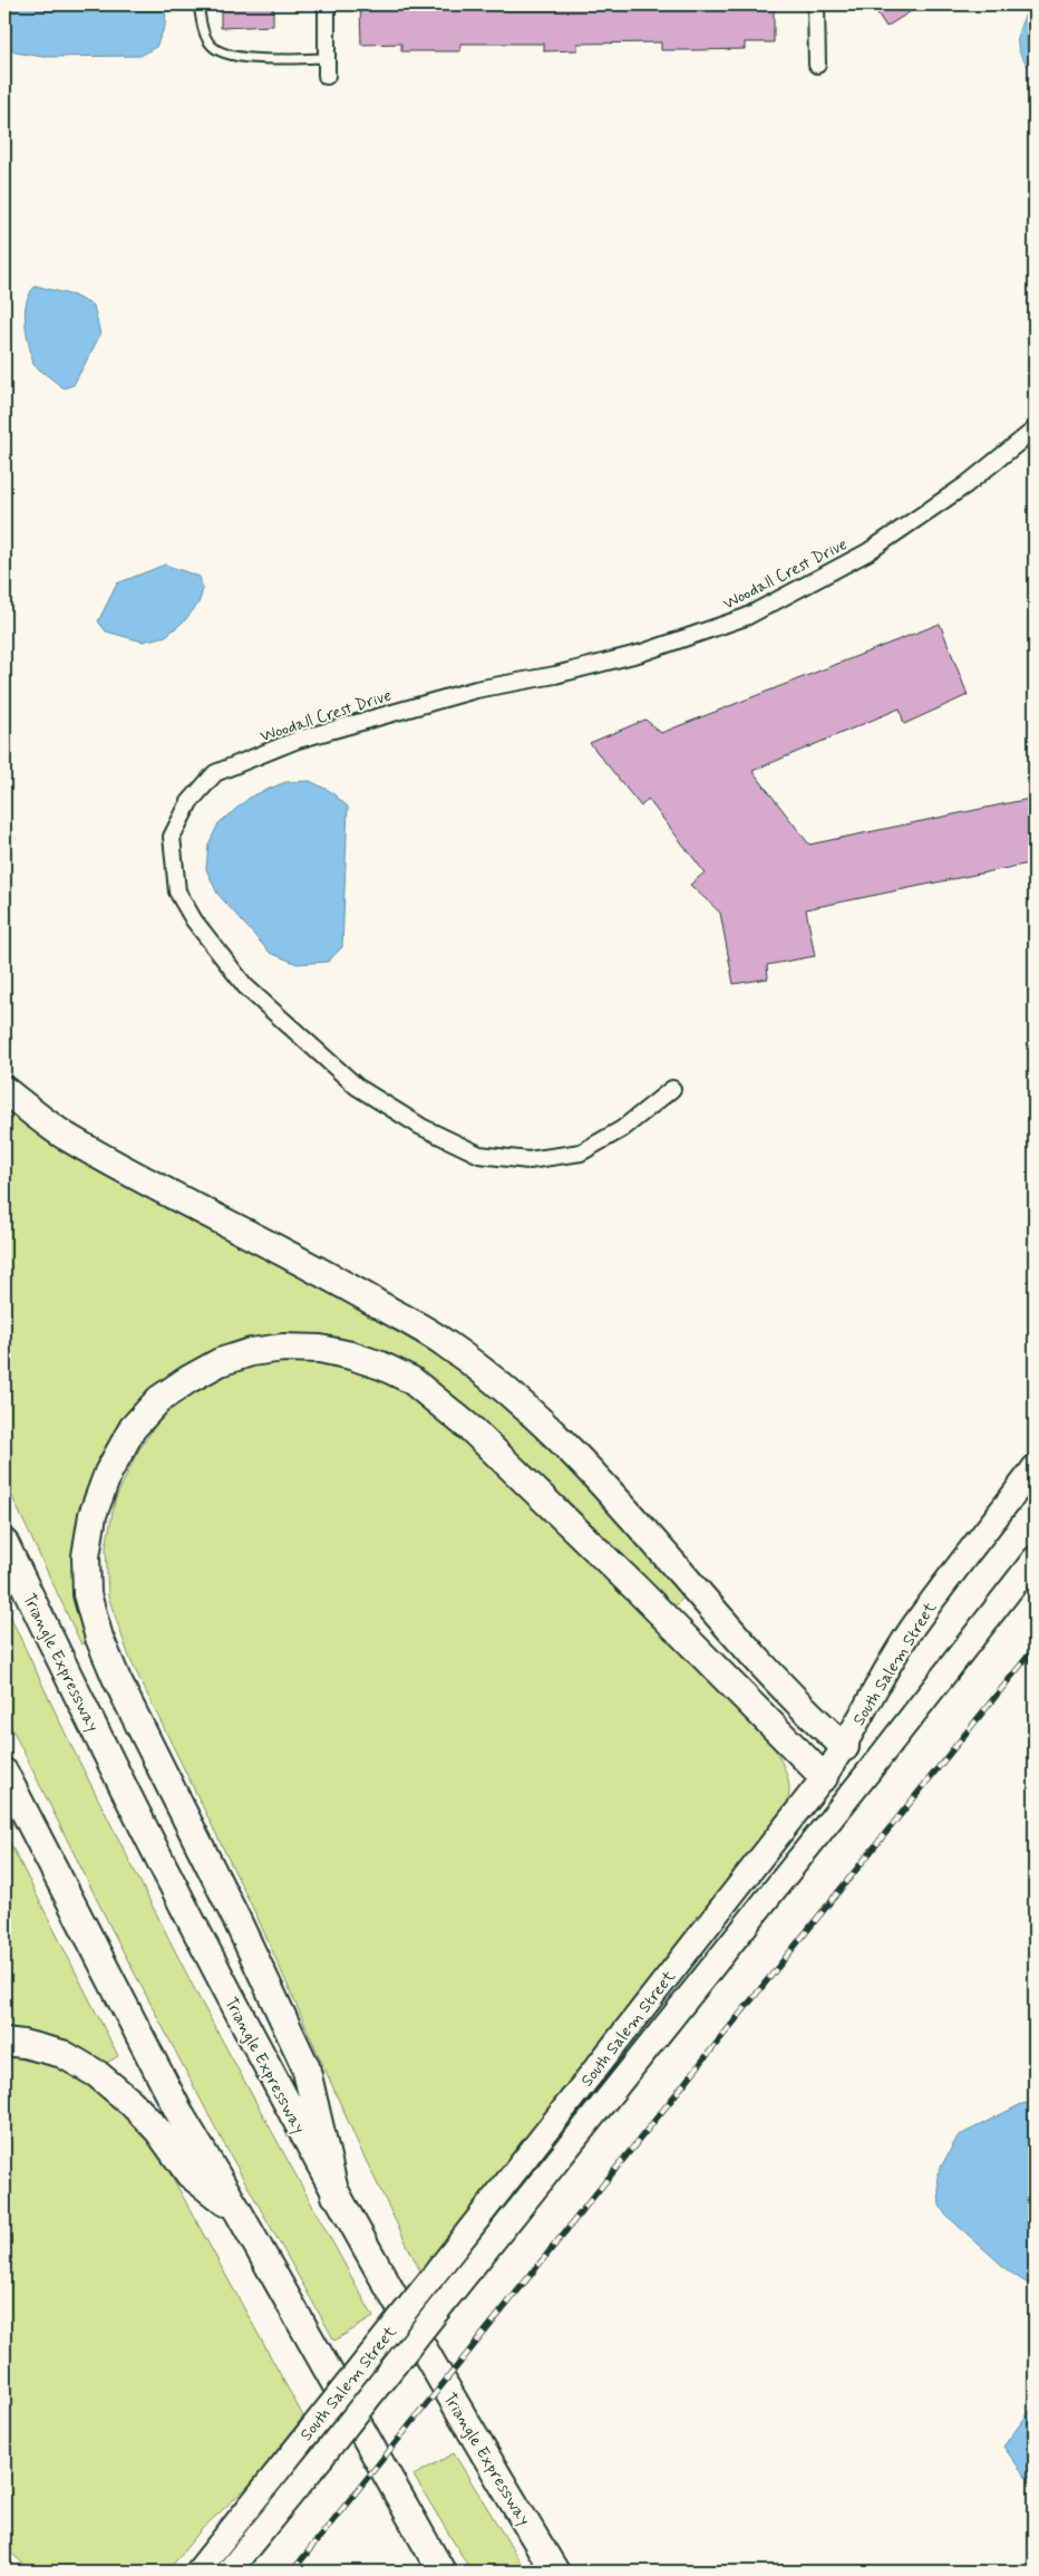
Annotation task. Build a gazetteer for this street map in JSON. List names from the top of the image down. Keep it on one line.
{"streets":{"highway":["Triangle Expressway"],"main road":["South Salem Street"],"street":["Woodall Crest Drive"]}}
